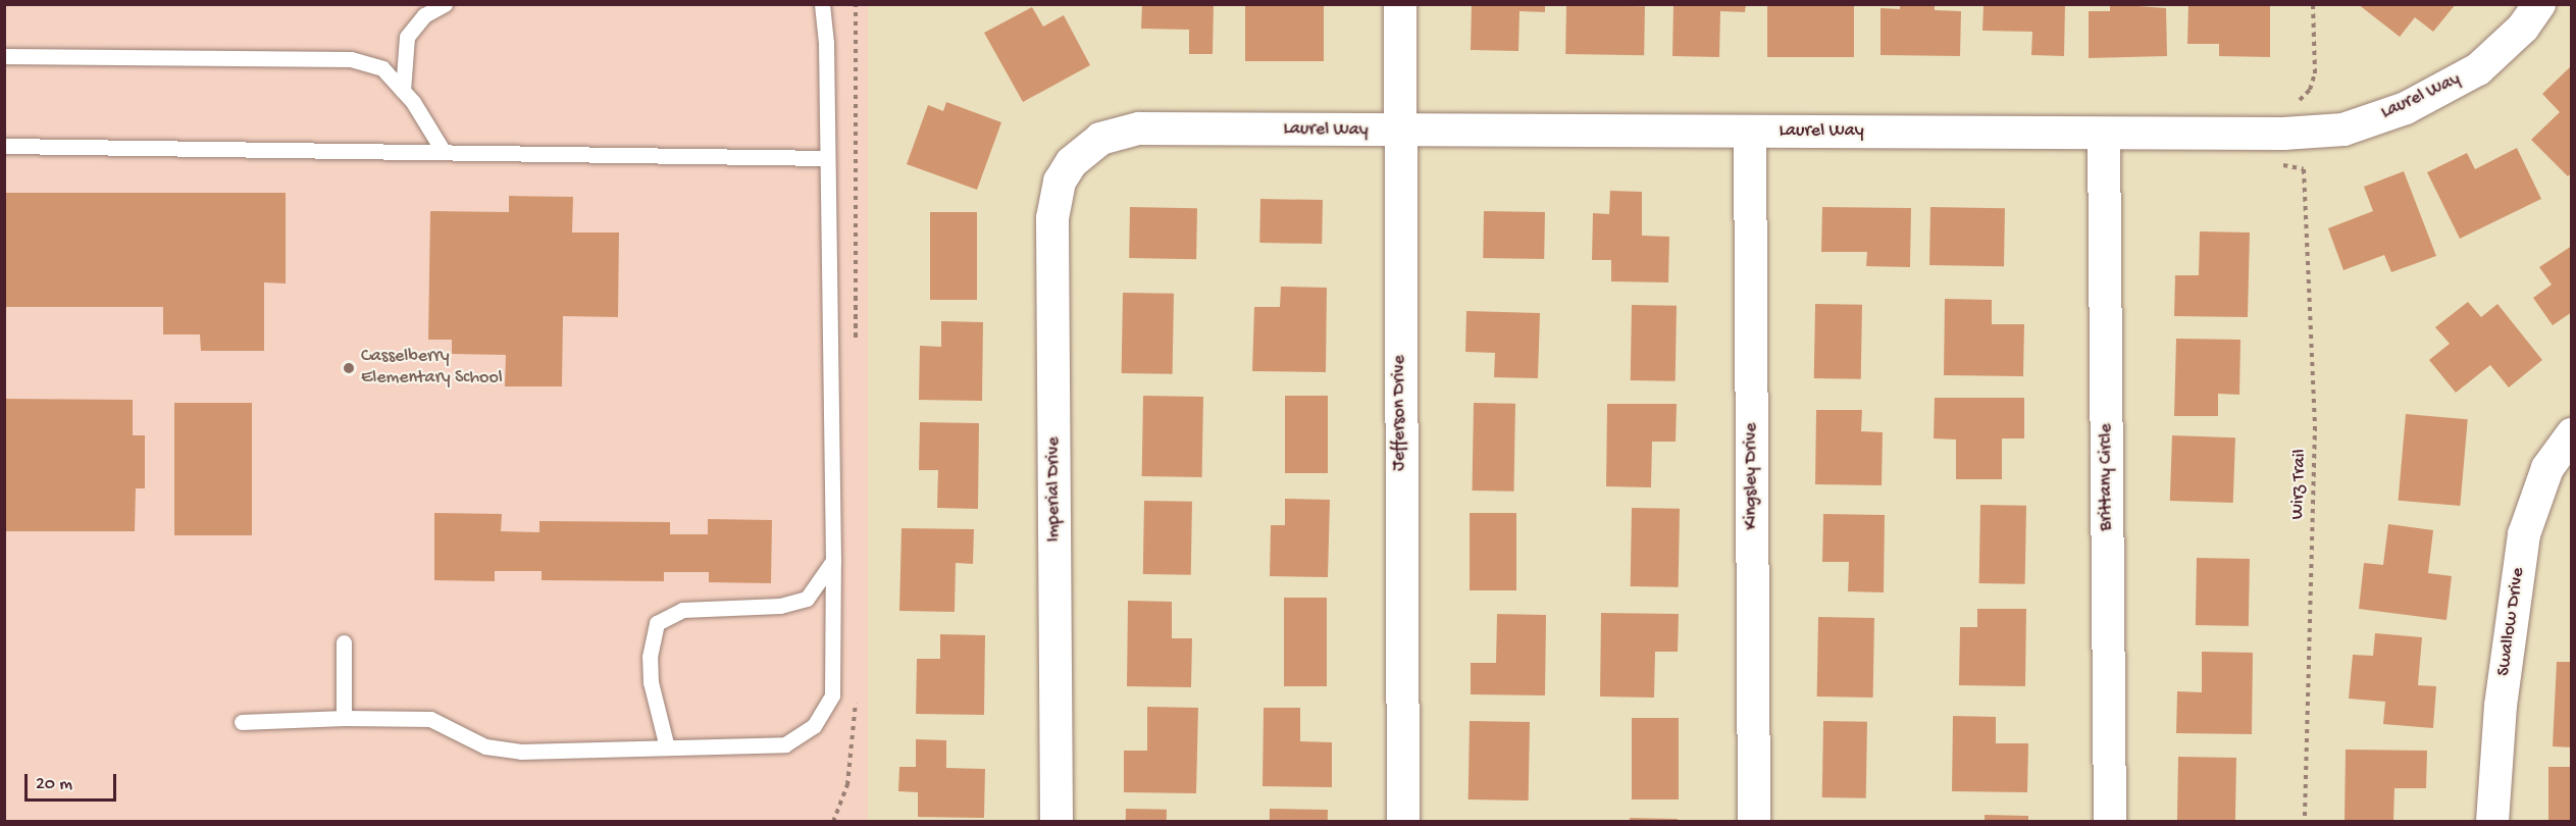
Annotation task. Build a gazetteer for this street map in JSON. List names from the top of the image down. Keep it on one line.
{"streets":{"street":["Laurel Way","Jefferson Drive","Kingsley Drive","Brittany Circle","Imperial Drive","Swallow Drive"],"path":["Wirz Trail"]},"crossings":[["Laurel Way","Jefferson Drive"],["Laurel Way","Kingsley Drive"],["Laurel Way","Brittany Circle"],["Laurel Way","Imperial Drive"]],"places":["Casselberry Elementary School"],"scale_bar":"20 m"}
